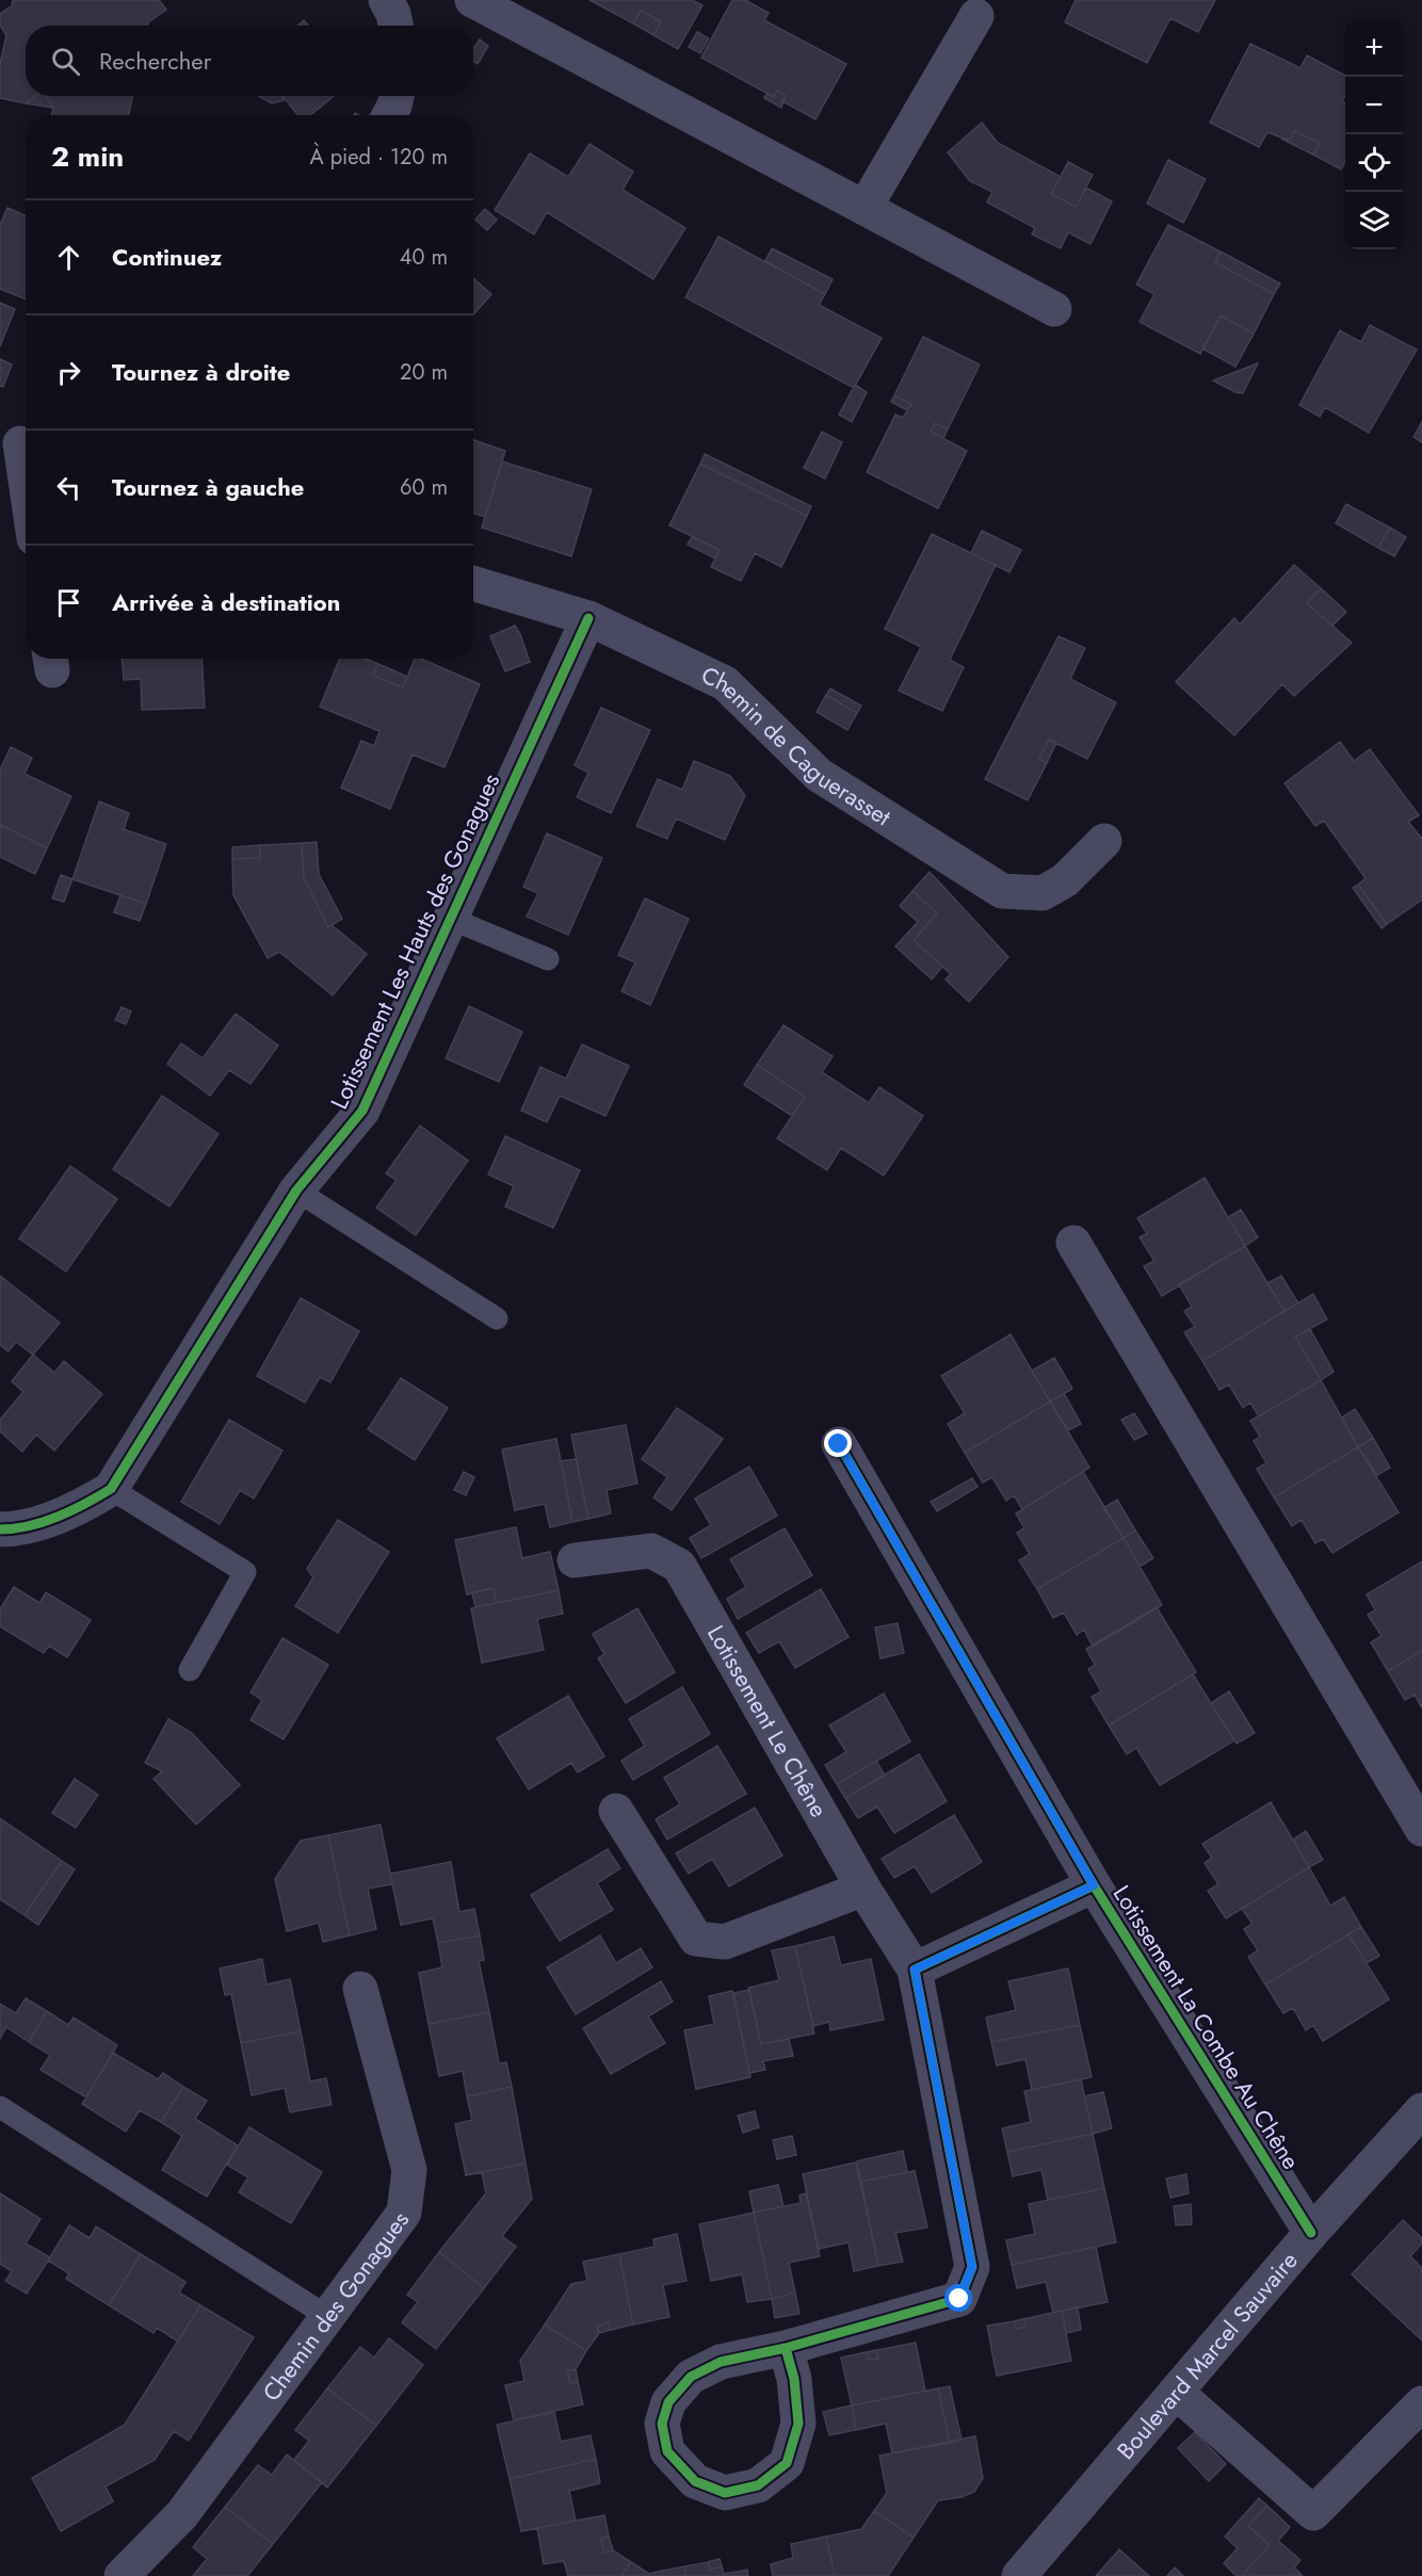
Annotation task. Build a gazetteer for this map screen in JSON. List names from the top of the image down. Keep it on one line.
{"streets":{"street":["Chemin de Caguerasset","Lotissement Les Hauts des Gonagues","Lotissement Le Chêne","Lotissement La Combe Au Chêne","Chemin des Gonagues","Boulevard Marcel Sauvaire"]},"crossings":[["Chemin de Caguerasset","Lotissement Les Hauts des Gonagues"],["Lotissement La Combe Au Chêne","Boulevard Marcel Sauvaire"]],"page":{"map_buttons":["+","−"],"search":"Rechercher","heading":["2 min","À pied · 120 m"],"list":[["Continuez","40 m"],["Tournez à droite","20 m"],["Tournez à gauche","60 m"],"Arrivée à destination"]}}
